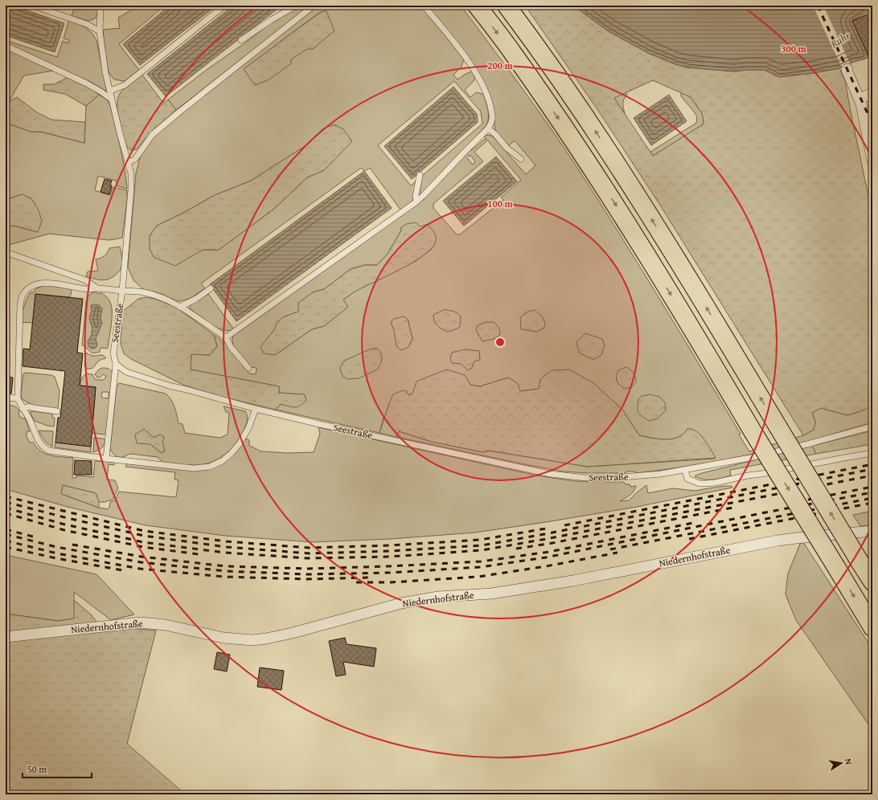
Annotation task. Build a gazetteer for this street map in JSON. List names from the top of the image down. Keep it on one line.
{"streets":{"street":["Niedernhofstraße"],"lane":["Seestraße"]},"water":["Ruhr"],"scale_bar":"50 m","north":"right","rings":["300 m","200 m","100 m"]}
